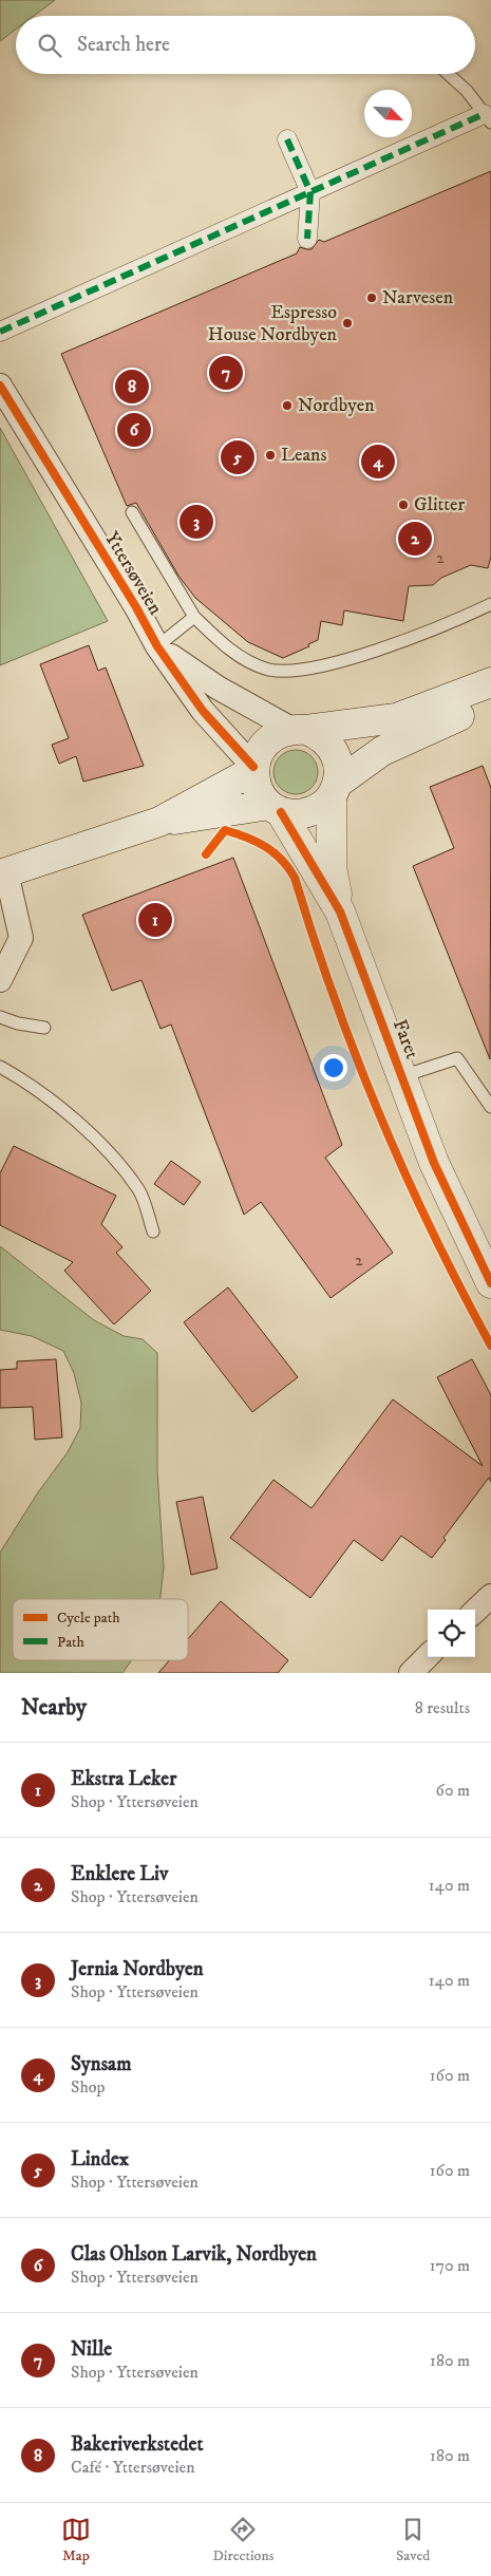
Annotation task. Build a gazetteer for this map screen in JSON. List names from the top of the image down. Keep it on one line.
{"streets":{"main road":["Faret"],"street":["Yttersøveien"]},"crossings":[["Yttersøveien","Faret"]],"places":["Narvesen","Espresso House Nordbyen","Nordbyen","Leans","Glitter"],"house_numbers":["2","2"],"legend":["Cycle path","Path"],"north":"bottom right","page":{"search":"Search here","pins":["7","8","6","5","4","3","2","1"],"heading":["Nearby","8 results"],"list":[{"mark":"1","name":"Ekstra Leker","note":"Shop · Yttersøveien","value":"60 m"},{"mark":"2","name":"Enklere Liv","note":"Shop · Yttersøveien","value":"140 m"},{"mark":"3","name":"Jernia Nordbyen","note":"Shop · Yttersøveien","value":"140 m"},{"mark":"4","name":"Synsam","note":"Shop","value":"160 m"},{"mark":"5","name":"Lindex","note":"Shop · Yttersøveien","value":"160 m"},{"mark":"6","name":"Clas Ohlson Larvik, Nordbyen","note":"Shop · Yttersøveien","value":"170 m"},{"mark":"7","name":"Nille","note":"Shop · Yttersøveien","value":"180 m"},{"mark":"8","name":"Bakeriverkstedet","note":"Café · Yttersøveien","value":"180 m"}],"nav":["Map","Directions","Saved"]}}
